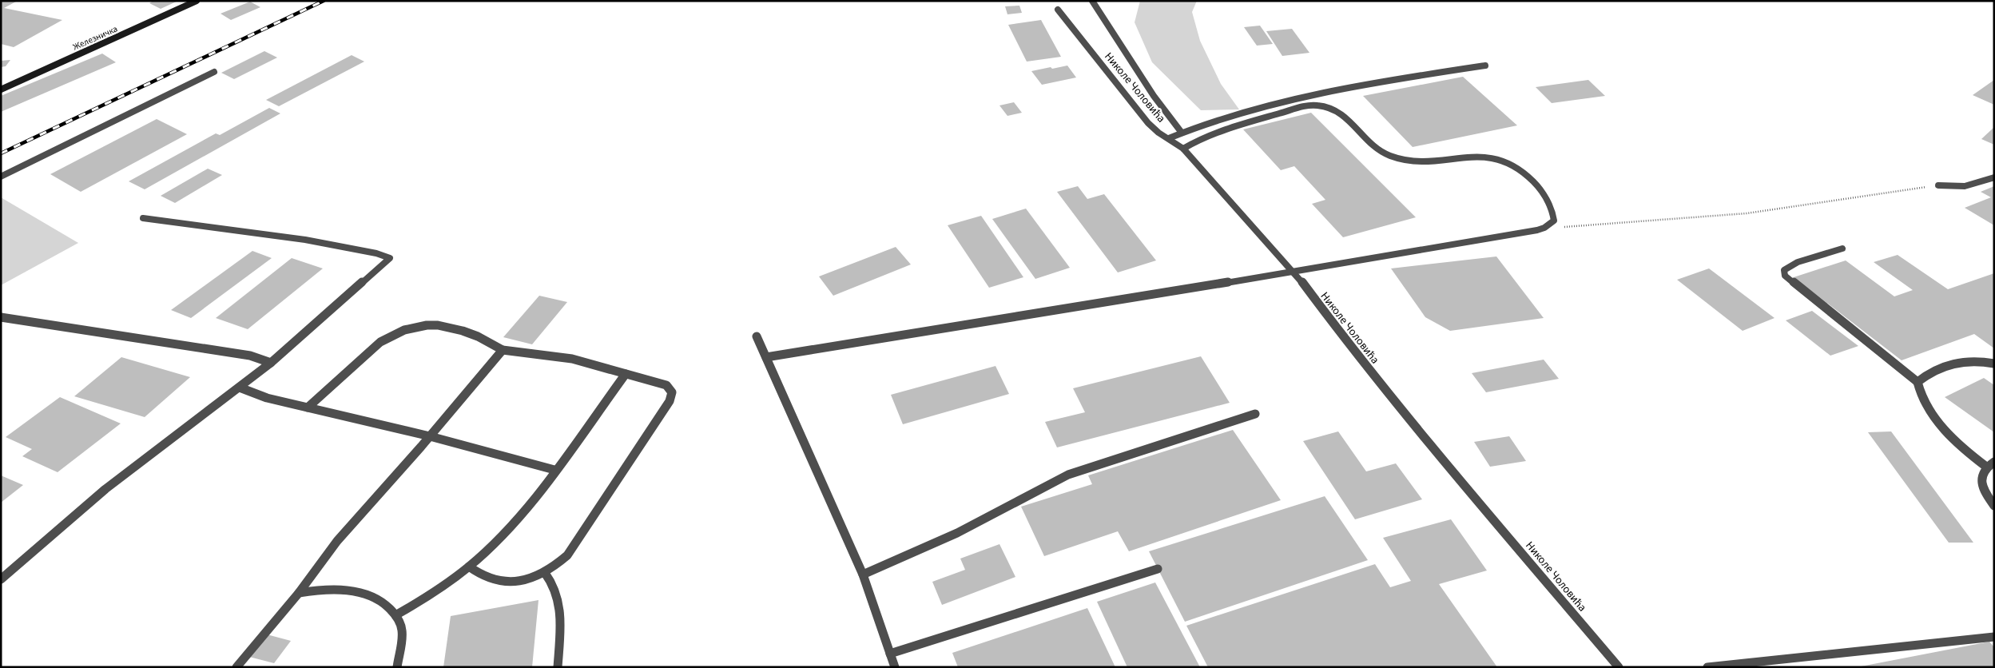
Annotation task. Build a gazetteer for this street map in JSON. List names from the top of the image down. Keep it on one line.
{"streets":{"street":["Железничка"],"lane":["Николе Чоловића"]}}
